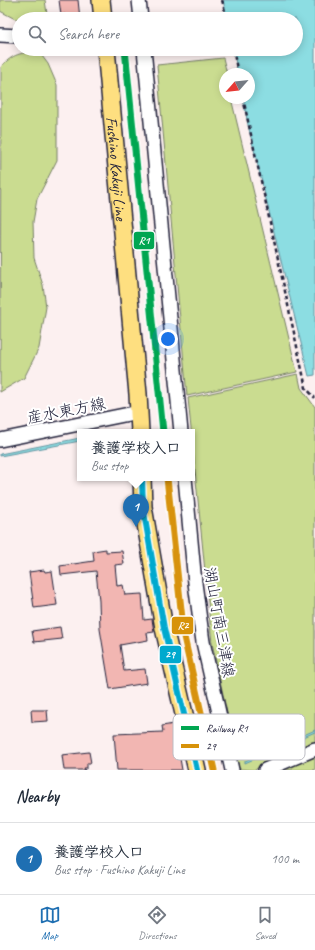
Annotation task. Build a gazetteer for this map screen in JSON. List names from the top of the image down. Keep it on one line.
{"streets":{"main road":["Fushino Kakuji Line"],"street":["産水東方線","湖山町南三津線"]},"crossings":[["Fushino Kakuji Line","産水東方線"]],"lines":["rail line R1","transit line R2","transit line 29"],"legend":["Railway R1","29"],"north":"bottom left","page":{"search":"Search here","popup":["養護学校入口","Bus stop"],"pins":"1","heading":"Nearby","list":[{"mark":"1","name":"養護学校入口","note":"Bus stop · Fushino Kakuji Line","value":"100 m"}],"nav":["Map","Directions","Saved"]}}
